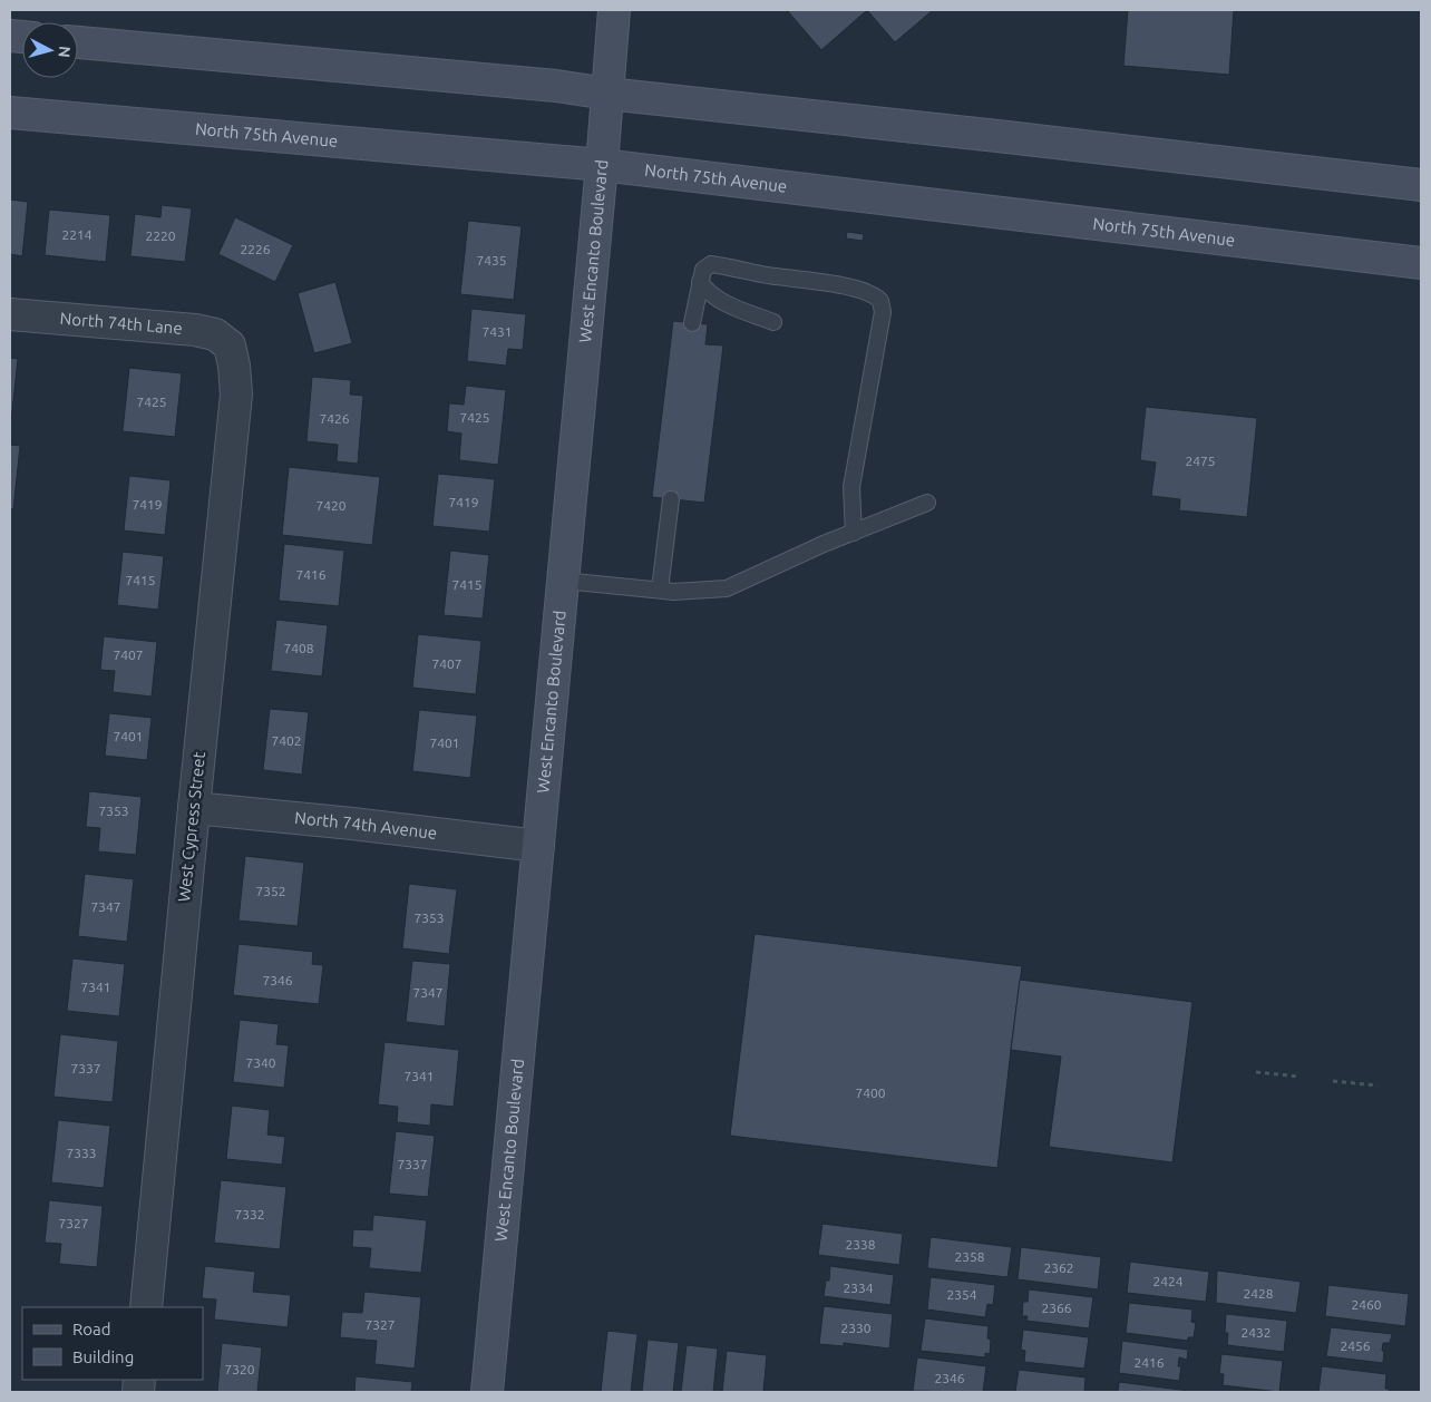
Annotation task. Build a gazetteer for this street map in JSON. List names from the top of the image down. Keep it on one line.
{"streets":{"main road":["North 75th Avenue","West Encanto Boulevard"],"street":["North 74th Lane","North 74th Avenue","West Cypress Street"]},"crossings":[["North 75th Avenue","West Encanto Boulevard"],["West Encanto Boulevard","North 74th Avenue"],["North 74th Lane","West Cypress Street"],["North 74th Avenue","West Cypress Street"]],"house_numbers":["2214","2220","2226","7435","7431","7425","7425","7426","2475","7419","7419","7420","7416","7415","7415","7408","7407","7407","7401","7402","7401","7353","7352","7347","7353","7346","7341","7347","7340","7337","7341","7400","7333","7337","7332","7327","2338","2358","2362","2424","2334","2428","2354","2460","2366","7327","2330","2432","2456","2416","7320","2346"],"legend":["Road","Building"],"north":"right"}
